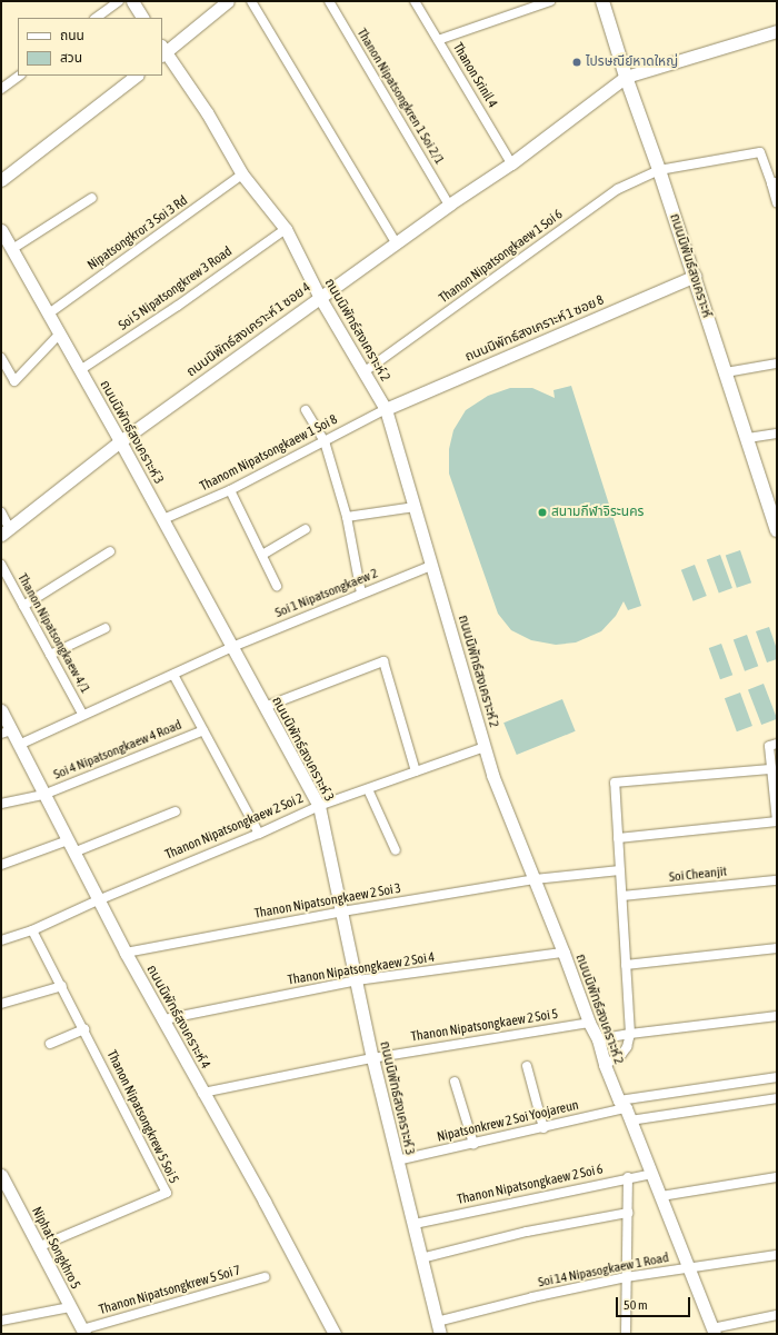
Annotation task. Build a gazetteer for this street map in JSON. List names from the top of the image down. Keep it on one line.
{"streets":{"main road":["ถนนนิพันธ์สงเคราะห์"],"street":["Thanon Srinil 4","Thanon Nipatsongkren 1 Soi 2/1","Nipatsongkror 3 Soi 3 Rd","Thanon Nipatsongkaew 1 Soi 6","Soi 5 Nipatsongkrew 3 Road","ถนนนิพัทธ์สงเคราะห์ 1 ซอย 8","ถนนนิพัทธ์สงเคราะห์ 1 ซอย 4","ถนนนิพัทธ์สงเคราะห์ 2","ถนนนิพัทธ์สงเคราะห์ 3","Thanom Nipatsongkaew 1 Soi 8","Soi 1 Nipatsongkaew 2","Thanon Nipatsongkaew 4/1","Soi 4 Nipatsongkaew 4 Road","Thanon Nipatsongkaew 2 Soi 2","Soi Cheanjit","Thanon Nipatsongkaew 2 Soi 3","Thanon Nipatsongkaew 2 Soi 4","ถนนนิพัทธ์สงเคราะห์ 4","Thanon Nipatsongkaew 2 Soi 5","Thanon Nipatsongkrew 5 Soi 5","Nipatsonkrew 2 Soi Yoojareun","Thanon Nipatsongkaew 2 Soi 6","Niphat Songkhro 5","Soi 14 Nipasogkaew 1 Road","Thanon Nipatsongkrew 5 Soi 7"]},"crossings":[["Thanon Srinil 4","ถนนนิพัทธ์สงเคราะห์ 1 ซอย 4"],["Thanon Nipatsongkren 1 Soi 2/1","ถนนนิพัทธ์สงเคราะห์ 1 ซอย 4"],["Nipatsongkror 3 Soi 3 Rd","ถนนนิพัทธ์สงเคราะห์ 2"],["Nipatsongkror 3 Soi 3 Rd","ถนนนิพัทธ์สงเคราะห์ 3"],["Thanon Nipatsongkaew 1 Soi 6","ถนนนิพันธ์สงเคราะห์"],["Thanon Nipatsongkaew 1 Soi 6","ถนนนิพัทธ์สงเคราะห์ 2"],["ถนนนิพันธ์สงเคราะห์","ถนนนิพัทธ์สงเคราะห์ 1 ซอย 8"],["ถนนนิพันธ์สงเคราะห์","ถนนนิพัทธ์สงเคราะห์ 1 ซอย 4"],["Soi 5 Nipatsongkrew 3 Road","ถนนนิพัทธ์สงเคราะห์ 2"],["Soi 5 Nipatsongkrew 3 Road","ถนนนิพัทธ์สงเคราะห์ 3"],["ถนนนิพัทธ์สงเคราะห์ 1 ซอย 8","ถนนนิพัทธ์สงเคราะห์ 2"],["ถนนนิพัทธ์สงเคราะห์ 1 ซอย 8","Thanom Nipatsongkaew 1 Soi 8"],["ถนนนิพัทธ์สงเคราะห์ 1 ซอย 4","ถนนนิพัทธ์สงเคราะห์ 2"],["ถนนนิพัทธ์สงเคราะห์ 1 ซอย 4","ถนนนิพัทธ์สงเคราะห์ 3"],["ถนนนิพัทธ์สงเคราะห์ 2","Thanom Nipatsongkaew 1 Soi 8"],["ถนนนิพัทธ์สงเคราะห์ 2","Soi 1 Nipatsongkaew 2"],["ถนนนิพัทธ์สงเคราะห์ 2","Thanon Nipatsongkaew 2 Soi 2"],["ถนนนิพัทธ์สงเคราะห์ 2","Thanon Nipatsongkaew 2 Soi 3"],["ถนนนิพัทธ์สงเคราะห์ 2","Thanon Nipatsongkaew 2 Soi 4"],["ถนนนิพัทธ์สงเคราะห์ 2","Thanon Nipatsongkaew 2 Soi 5"],["ถนนนิพัทธ์สงเคราะห์ 2","Nipatsonkrew 2 Soi Yoojareun"],["ถนนนิพัทธ์สงเคราะห์ 2","Thanon Nipatsongkaew 2 Soi 6"],["ถนนนิพัทธ์สงเคราะห์ 2","Soi 14 Nipasogkaew 1 Road"],["ถนนนิพัทธ์สงเคราะห์ 3","Thanom Nipatsongkaew 1 Soi 8"],["ถนนนิพัทธ์สงเคราะห์ 3","Soi 1 Nipatsongkaew 2"],["ถนนนิพัทธ์สงเคราะห์ 3","Thanon Nipatsongkaew 2 Soi 2"],["ถนนนิพัทธ์สงเคราะห์ 3","Thanon Nipatsongkaew 2 Soi 3"],["ถนนนิพัทธ์สงเคราะห์ 3","Thanon Nipatsongkaew 2 Soi 4"],["ถนนนิพัทธ์สงเคราะห์ 3","Thanon Nipatsongkaew 2 Soi 5"],["ถนนนิพัทธ์สงเคราะห์ 3","Nipatsonkrew 2 Soi Yoojareun"],["ถนนนิพัทธ์สงเคราะห์ 3","Thanon Nipatsongkaew 2 Soi 6"],["ถนนนิพัทธ์สงเคราะห์ 3","Soi 14 Nipasogkaew 1 Road"],["Soi 1 Nipatsongkaew 2","Thanon Nipatsongkaew 4/1"],["Soi 1 Nipatsongkaew 2","ถนนนิพัทธ์สงเคราะห์ 4"],["Soi 4 Nipatsongkaew 4 Road","ถนนนิพัทธ์สงเคราะห์ 4"],["Thanon Nipatsongkaew 2 Soi 2","ถนนนิพัทธ์สงเคราะห์ 4"],["Thanon Nipatsongkaew 2 Soi 2","Thanon Nipatsongkrew 5 Soi 5"],["Thanon Nipatsongkaew 2 Soi 3","ถนนนิพัทธ์สงเคราะห์ 4"],["Thanon Nipatsongkaew 2 Soi 4","ถนนนิพัทธ์สงเคราะห์ 4"],["ถนนนิพัทธ์สงเคราะห์ 4","Thanon Nipatsongkaew 2 Soi 5"],["Thanon Nipatsongkrew 5 Soi 5","Niphat Songkhro 5"],["Niphat Songkhro 5","Thanon Nipatsongkrew 5 Soi 7"]],"places":["ไปรษณีย์หาดใหญ่","สนามกีฬาจิระนคร"],"legend":["ถนน","สวน"],"scale_bar":"50 m"}
